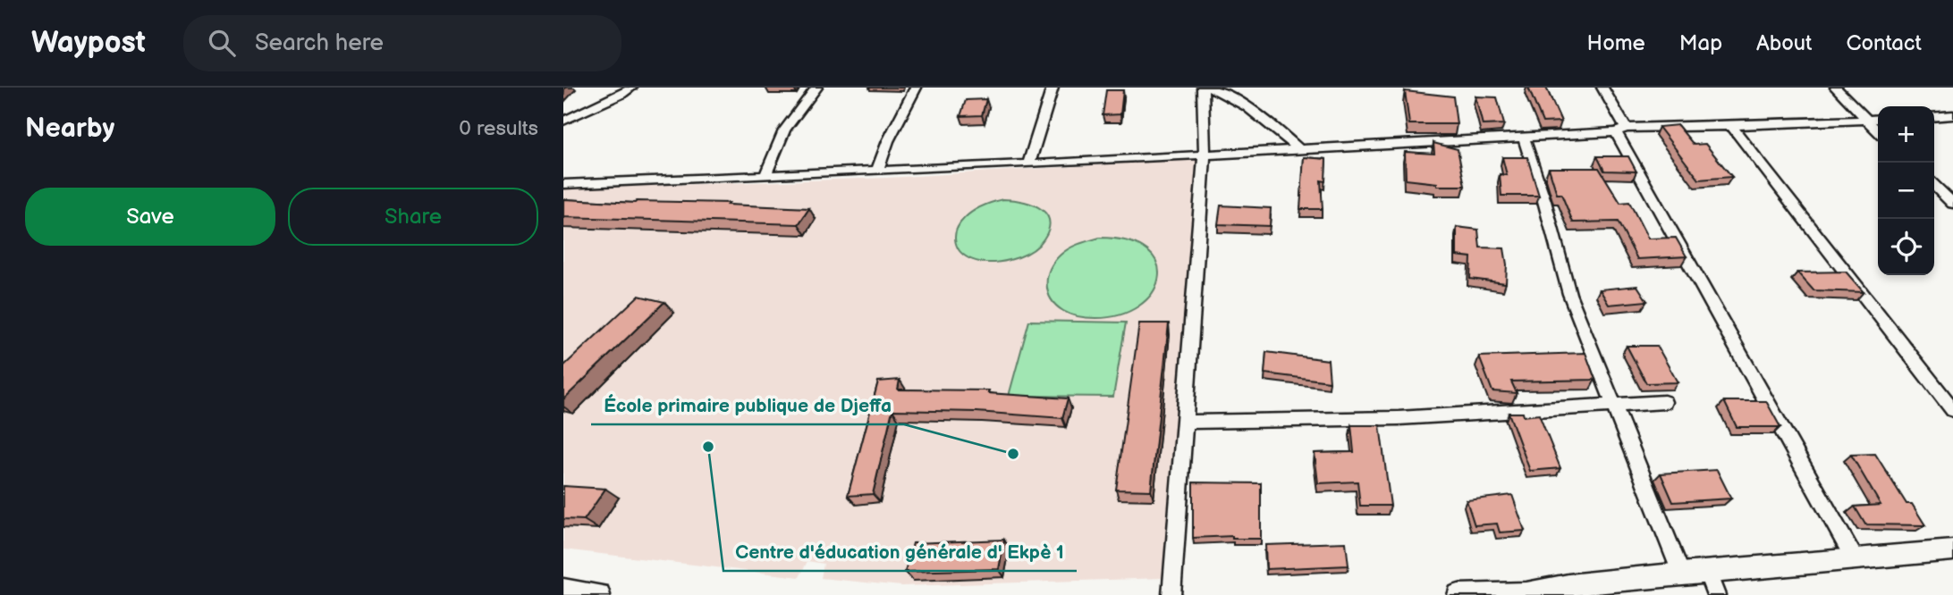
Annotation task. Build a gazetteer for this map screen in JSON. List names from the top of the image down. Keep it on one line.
{"places":["Centre d'éducation générale d' Ekpè 1","École primaire publique de Djeffa"],"page":{"header":"Waypost","search":"Search here","nav":["Home","Map","About","Contact"],"heading":["Nearby","0 results"],"map_buttons":["+","−"],"buttons":["Save","Share"]}}
